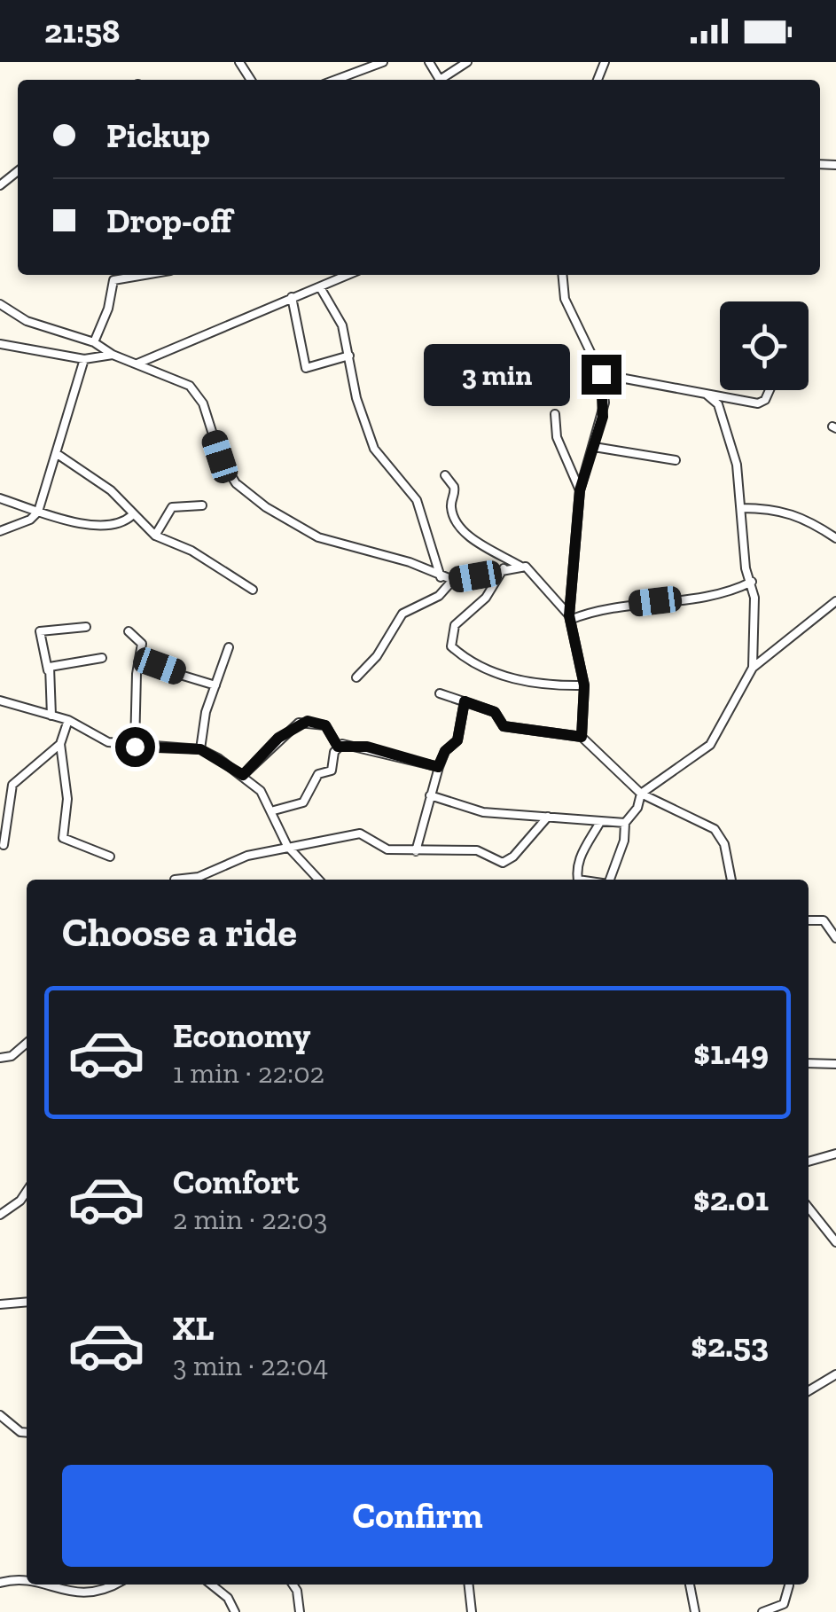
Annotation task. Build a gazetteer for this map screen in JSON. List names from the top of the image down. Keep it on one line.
{"page":{"status":"21:58","banner":["Pickup","Drop-off"],"bubble":"3 min","heading":"Choose a ride","list":[{"name":"Economy","note":"1 min · 22:02","value":"$1.49"},{"name":"Comfort","note":"2 min · 22:03","value":"$2.01"},{"name":"XL","note":"3 min · 22:04","value":"$2.53"}],"buttons":"Confirm"}}
